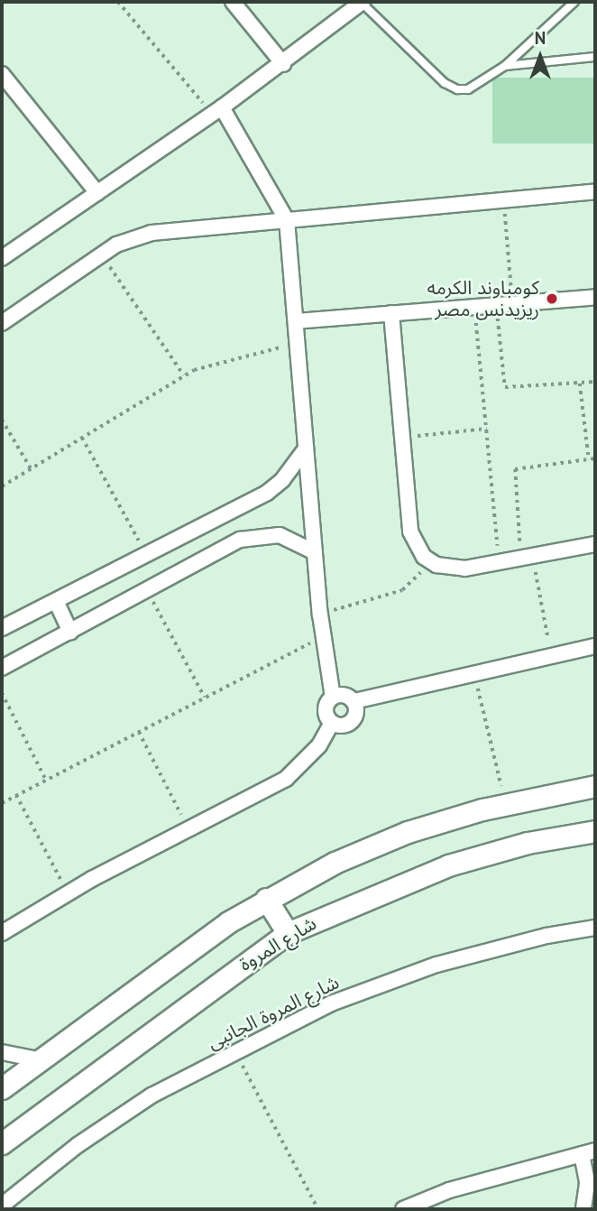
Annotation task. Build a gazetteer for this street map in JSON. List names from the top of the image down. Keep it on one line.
{"streets":{"street":["شارع المروة","شارع المروة الجانبى"]},"places":["كومباوند الكرمه ريزيدنس مصر"],"north":"top"}
